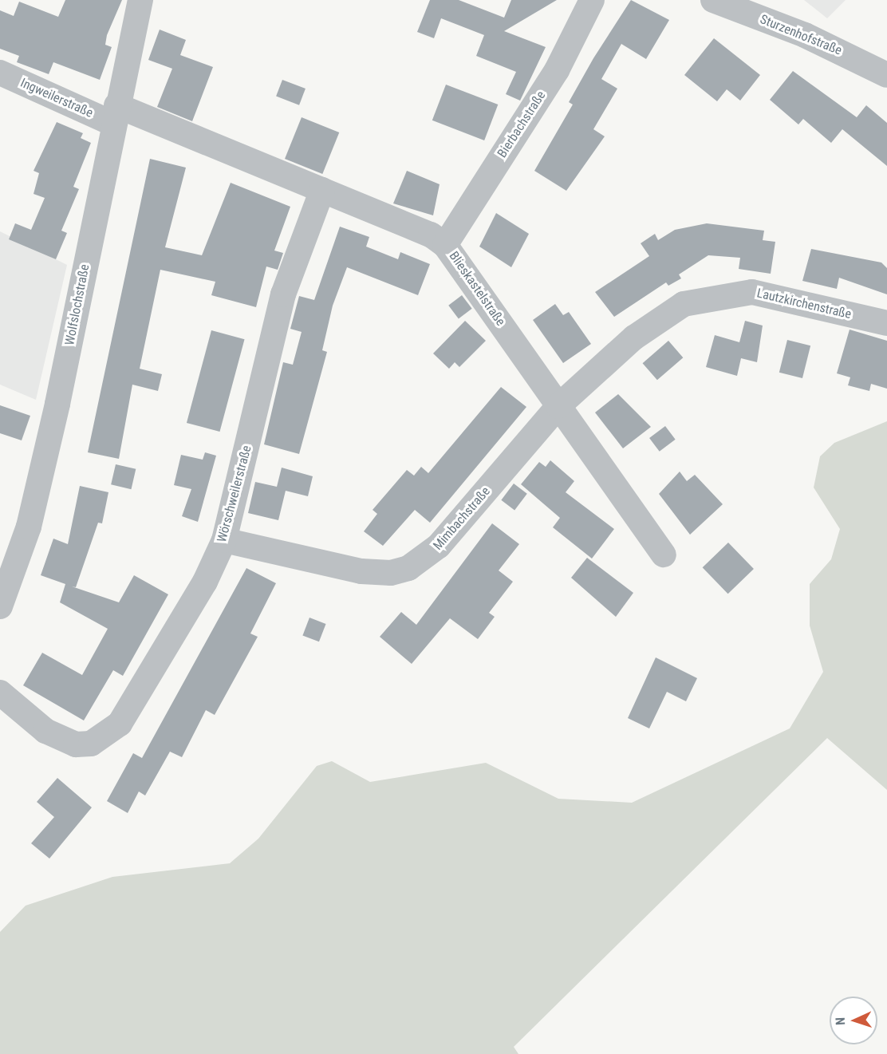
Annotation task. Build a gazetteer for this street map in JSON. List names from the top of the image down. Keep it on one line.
{"streets":{"street":["Sturzenhofstraße","Ingweilerstraße","Bierbachstraße","Blieskastelstraße","Lautzkirchenstraße","Wolfslochstraße","Wörschweilerstraße","Mimbachstraße"]},"crossings":[["Ingweilerstraße","Blieskastelstraße"],["Ingweilerstraße","Wolfslochstraße"],["Bierbachstraße","Blieskastelstraße"],["Blieskastelstraße","Lautzkirchenstraße"],["Blieskastelstraße","Wolfslochstraße"],["Blieskastelstraße","Wörschweilerstraße"],["Blieskastelstraße","Mimbachstraße"],["Lautzkirchenstraße","Mimbachstraße"],["Wörschweilerstraße","Mimbachstraße"]],"north":"left"}
